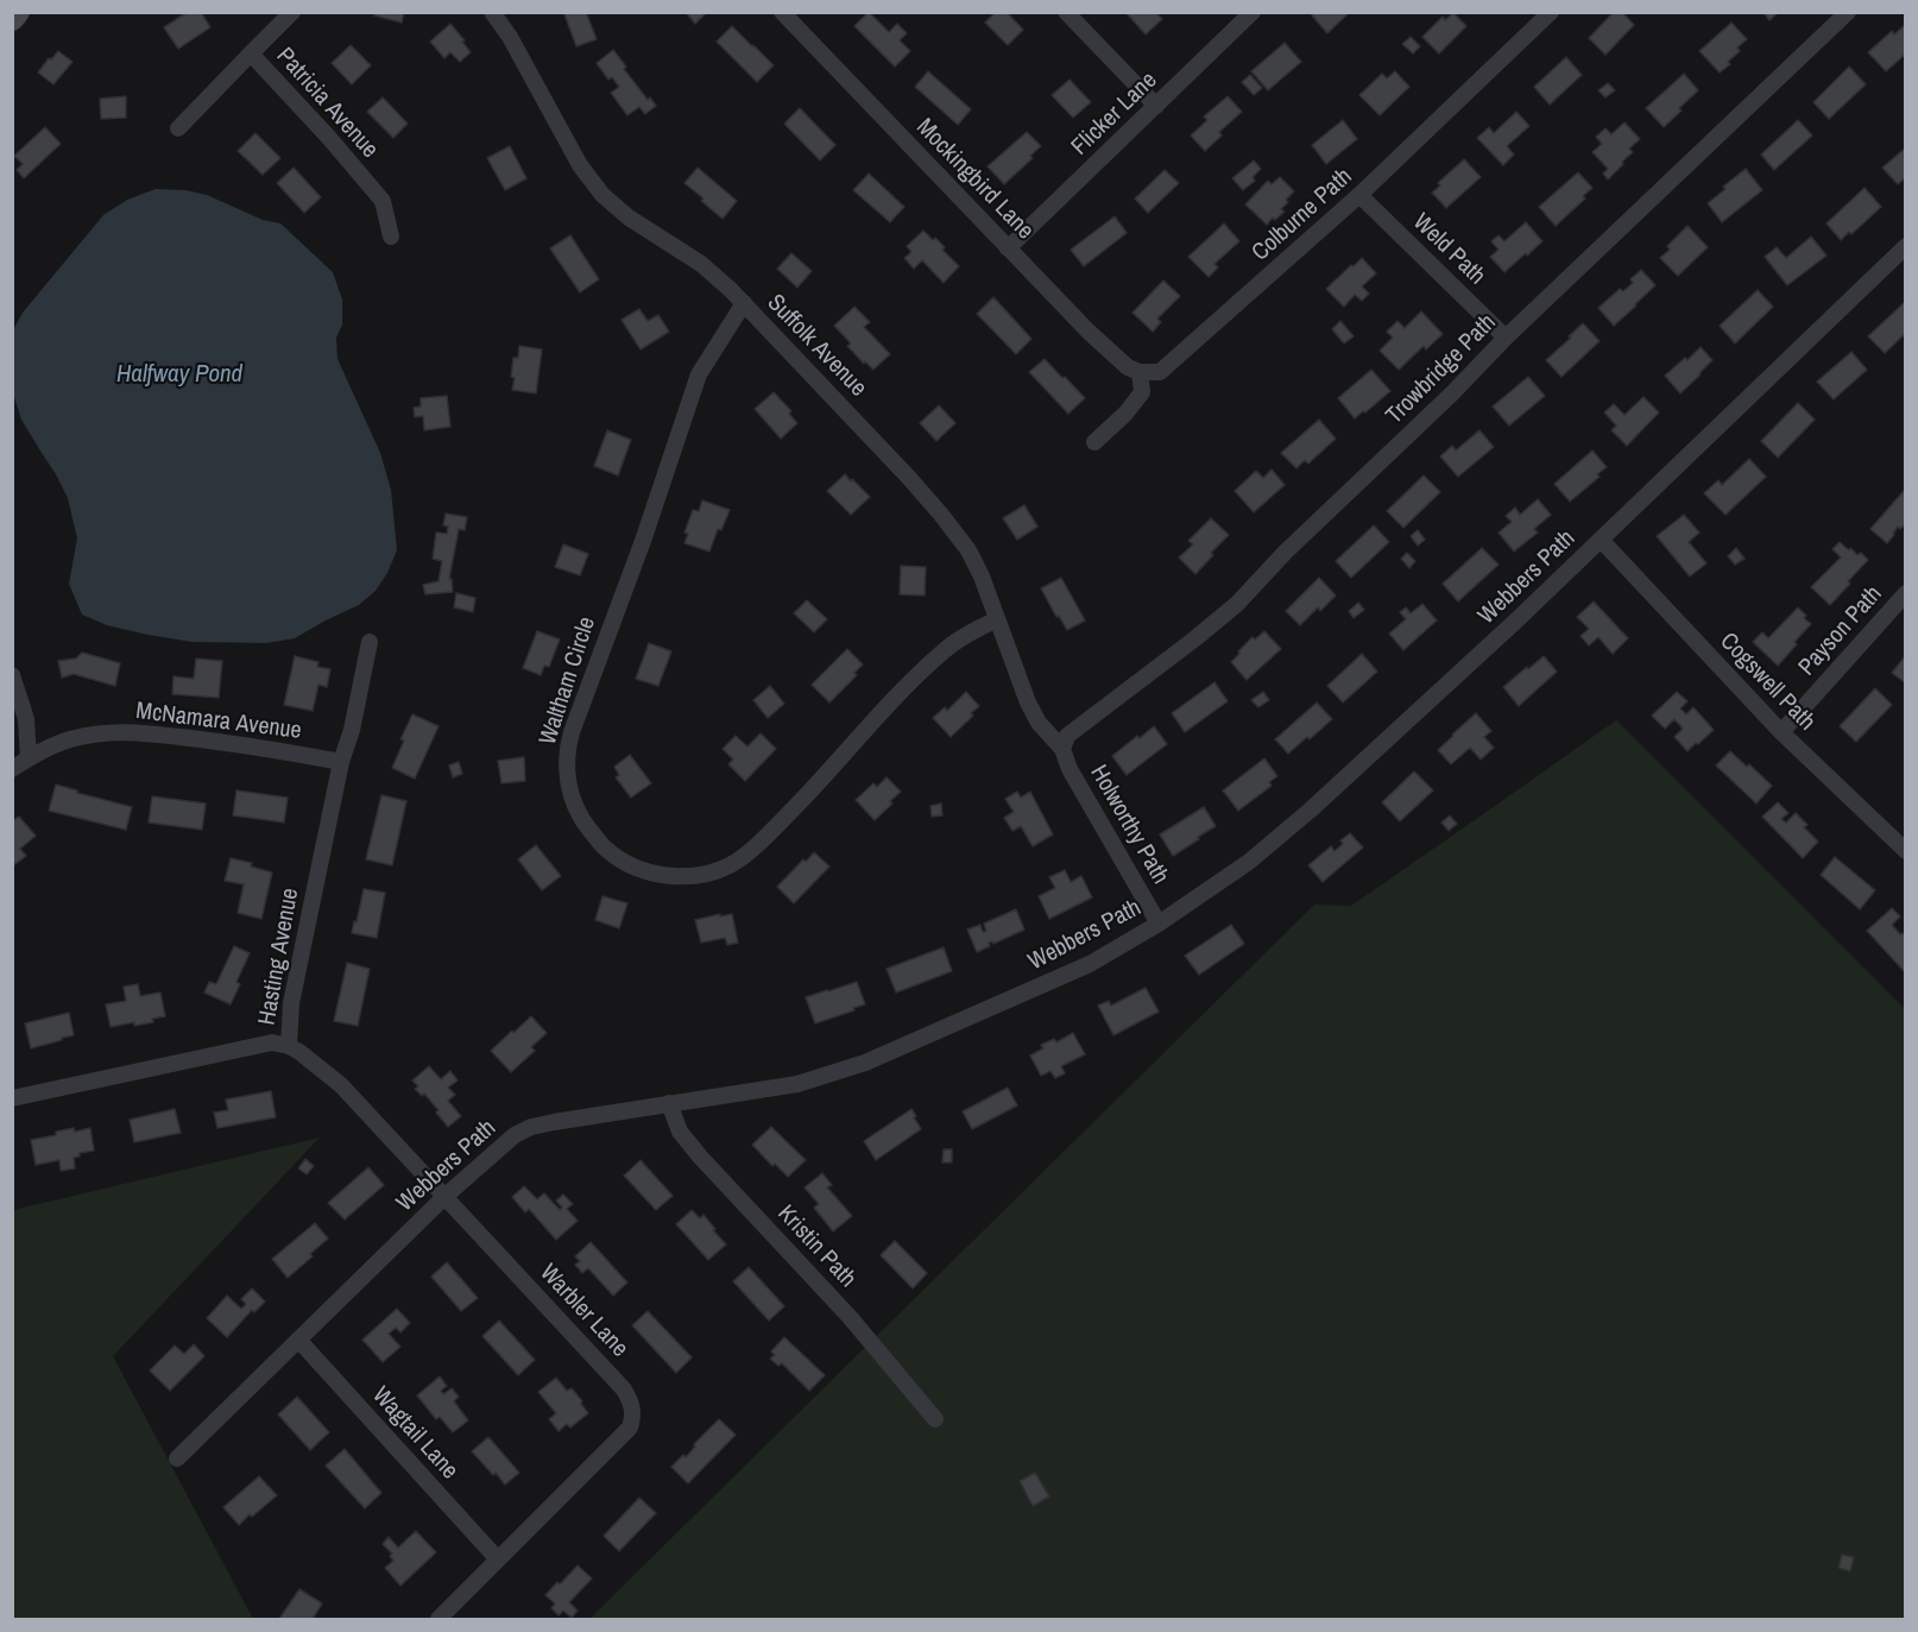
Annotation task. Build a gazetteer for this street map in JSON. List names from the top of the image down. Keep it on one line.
{"streets":{"street":["Patricia Avenue","Flicker Lane","Mockingbird Lane","Colburne Path","Weld Path","Suffolk Avenue","Trowbridge Path","Webbers Path","Payson Path","Waltham Circle","Cogswell Path","McNamara Avenue","Holworthy Path","Hasting Avenue","Kristin Path","Warbler Lane","Wagtail Lane"]},"crossings":[["Flicker Lane","Mockingbird Lane"],["Mockingbird Lane","Colburne Path"],["Colburne Path","Weld Path"],["Weld Path","Trowbridge Path"],["Suffolk Avenue","Trowbridge Path"],["Suffolk Avenue","Waltham Circle"],["Suffolk Avenue","Holworthy Path"],["Trowbridge Path","Holworthy Path"],["Webbers Path","Cogswell Path"],["Webbers Path","Holworthy Path"],["Webbers Path","Kristin Path"],["Webbers Path","Warbler Lane"],["Webbers Path","Wagtail Lane"],["Payson Path","Cogswell Path"],["McNamara Avenue","Hasting Avenue"],["Hasting Avenue","Warbler Lane"],["Warbler Lane","Wagtail Lane"]],"water":["Halfway Pond"]}
